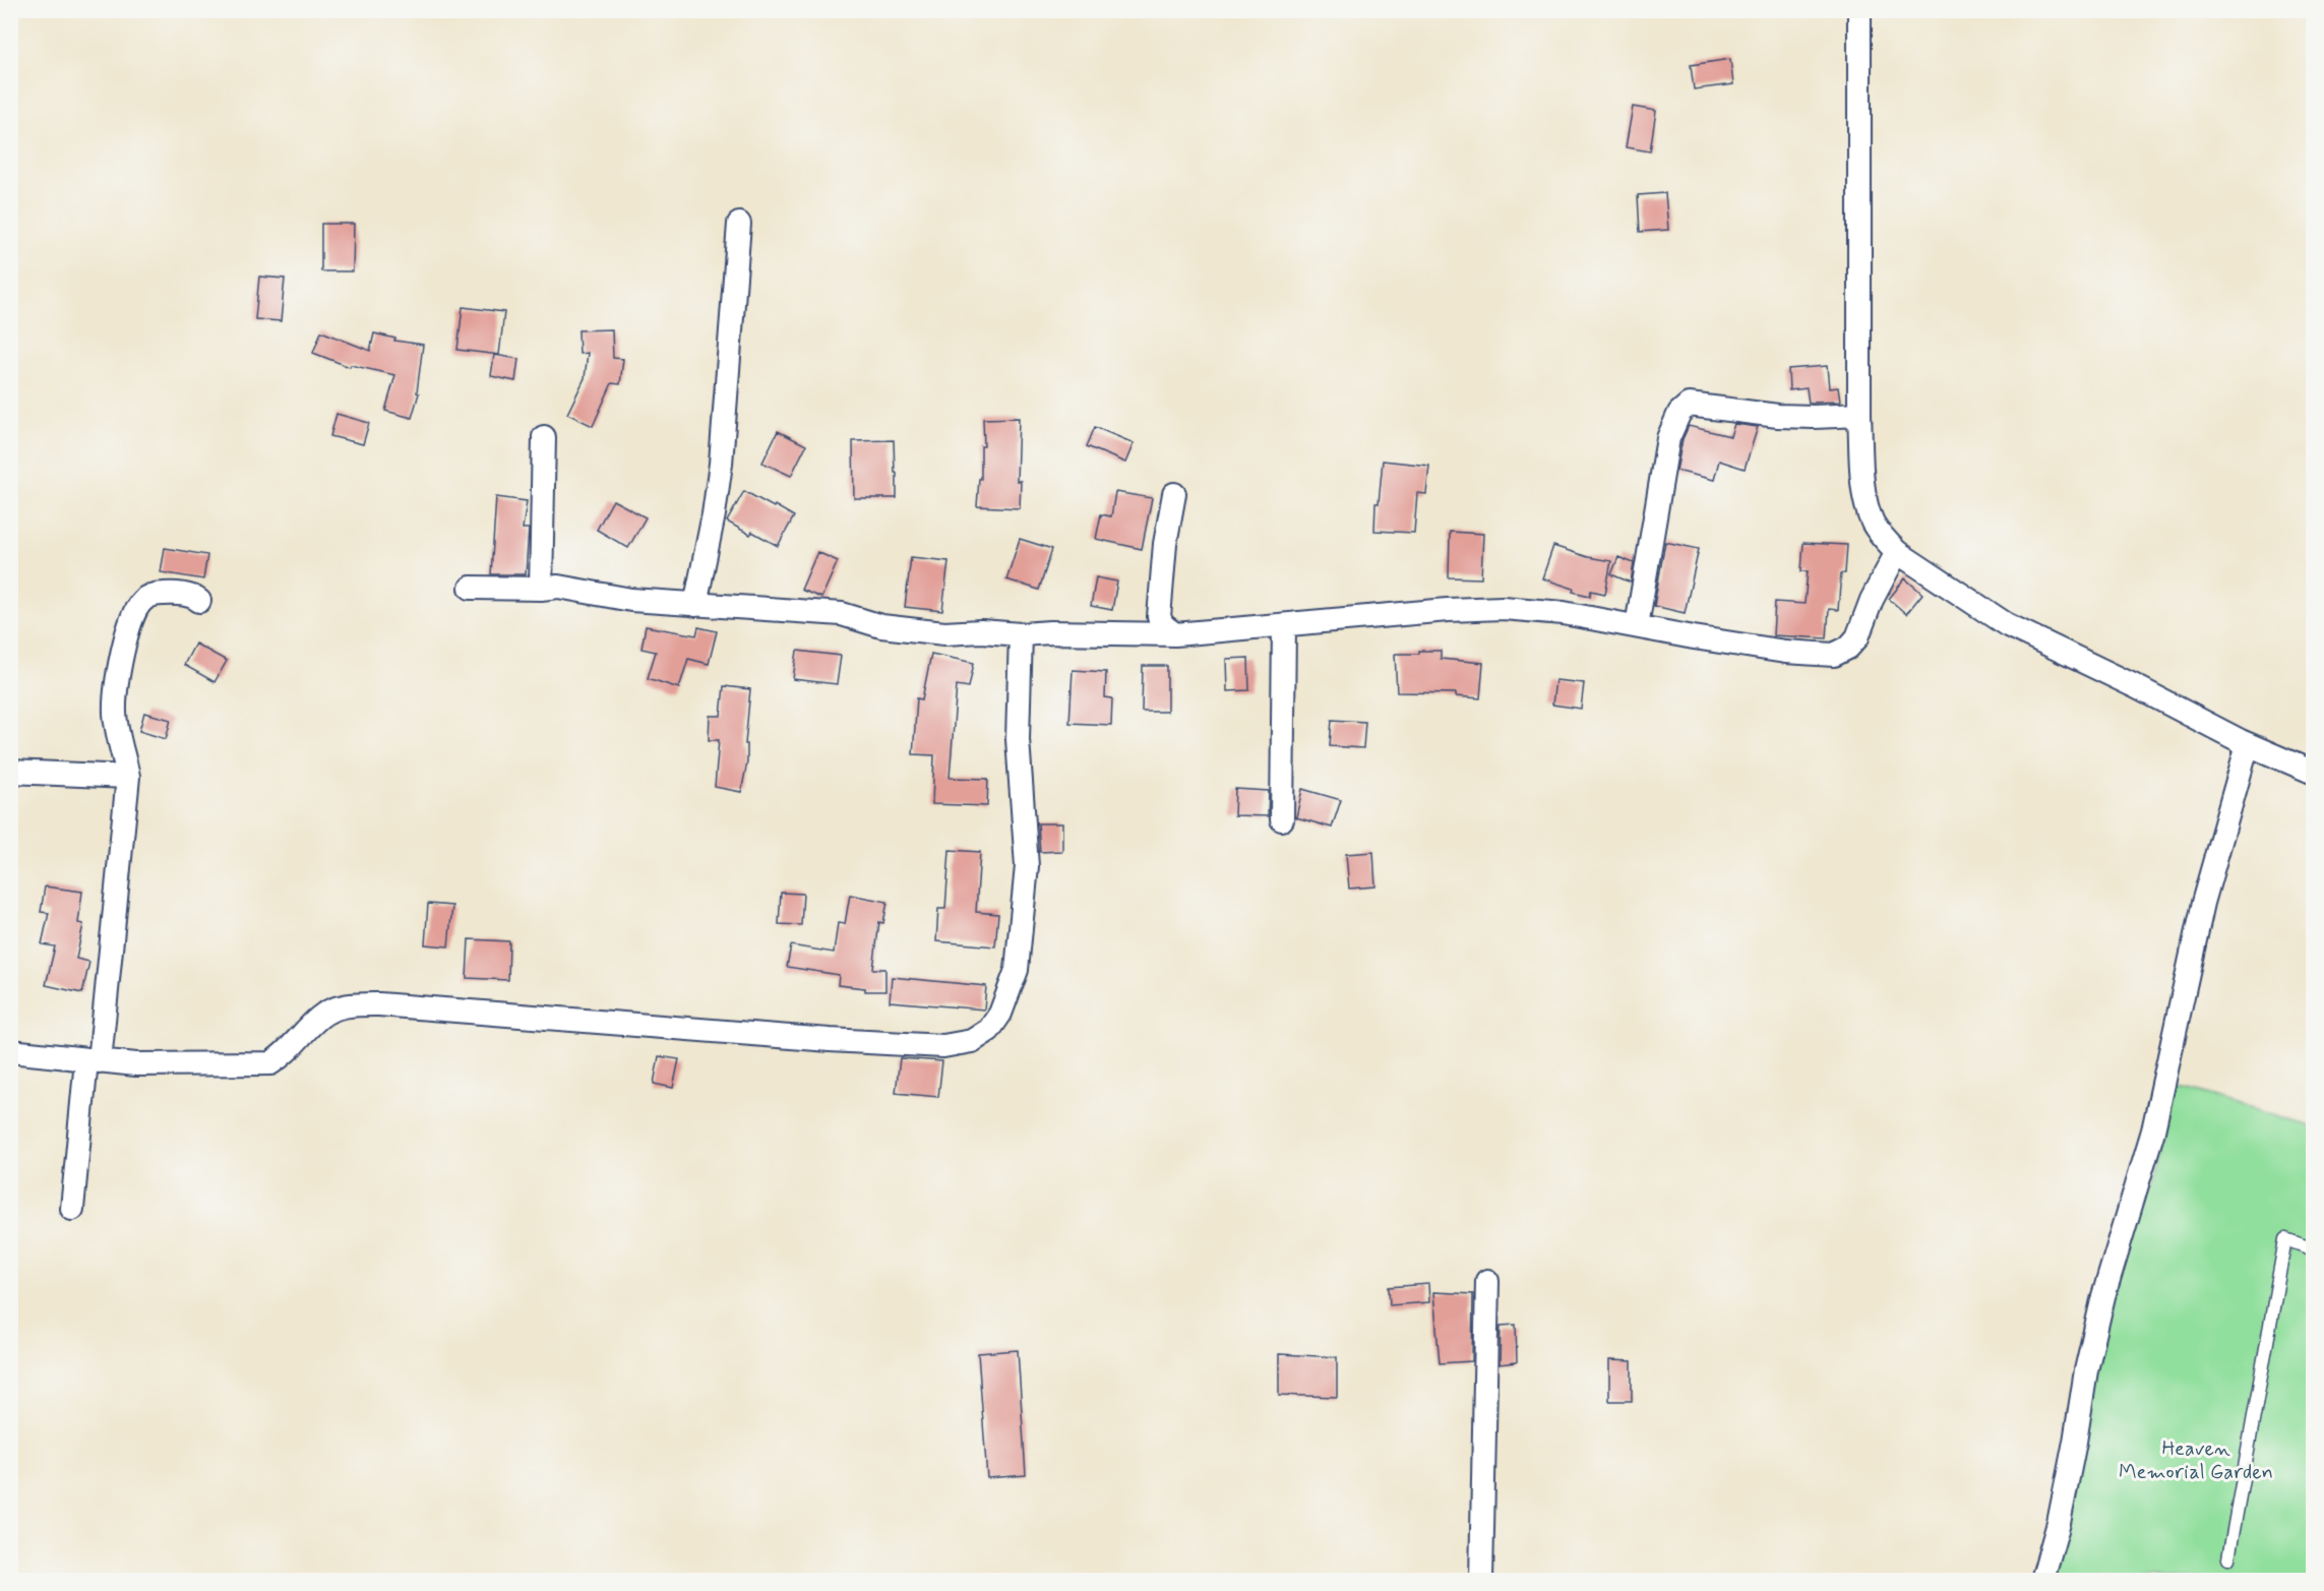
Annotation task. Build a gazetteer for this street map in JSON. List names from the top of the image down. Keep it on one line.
{"parks":["Heaven Memorial Garden"]}
